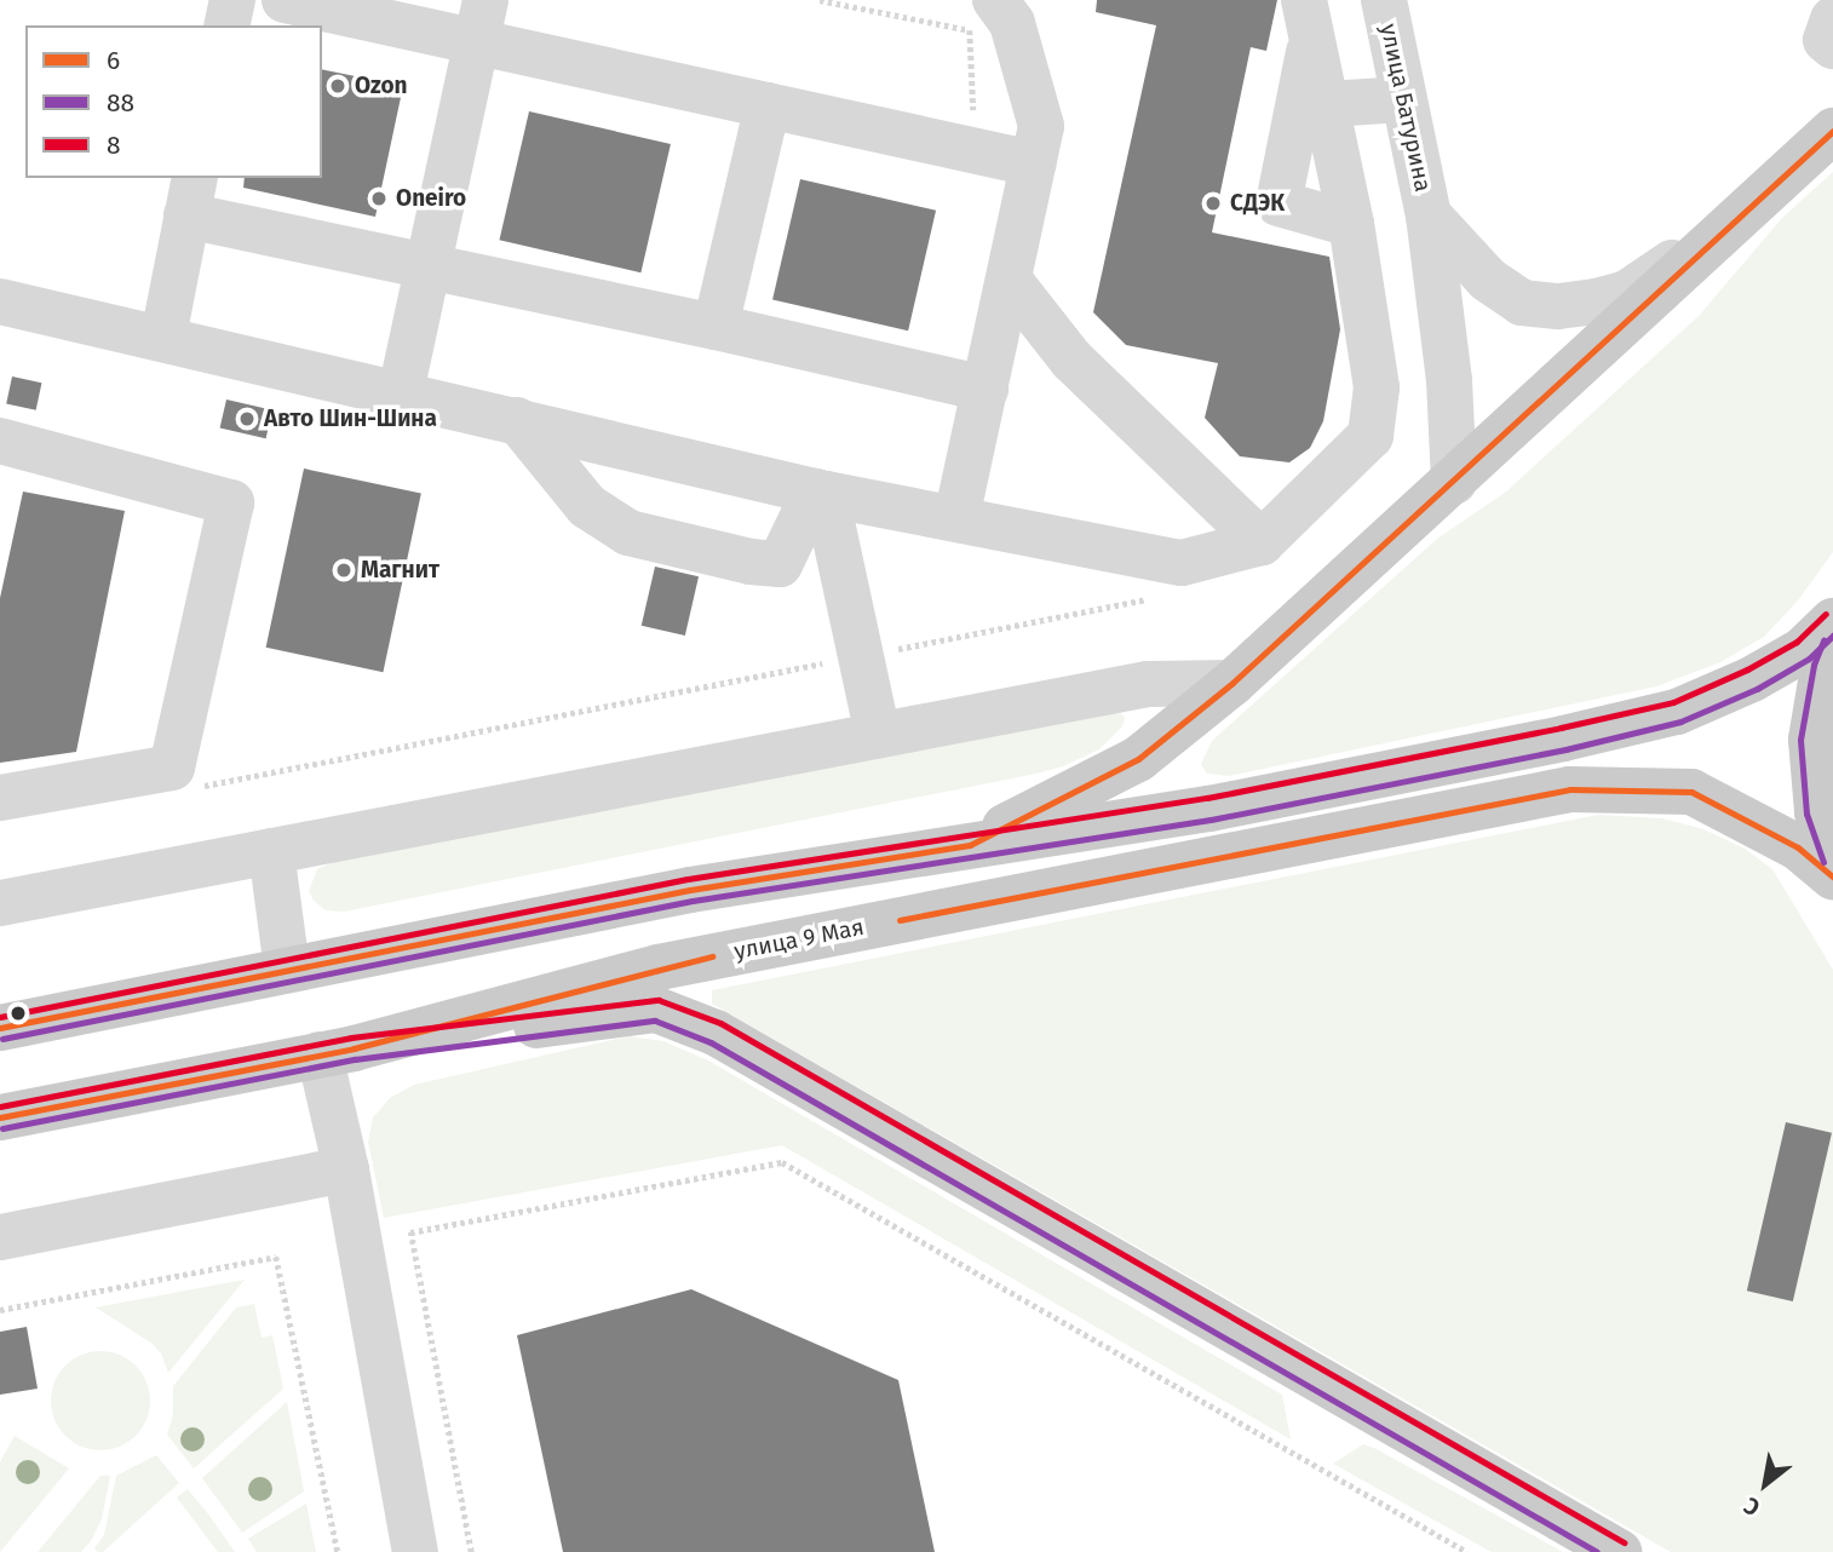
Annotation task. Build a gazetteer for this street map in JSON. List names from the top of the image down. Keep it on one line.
{"streets":{"main road":["улица 9 Мая"],"street":["улица Батурина"]},"places":["Ozon","Oneiro","СДЭК","Авто Шин-Шина","Магнит"],"lines":["transit line 6","transit line 8","transit line 88"],"legend":["6","88","8"],"north":"bottom left"}
